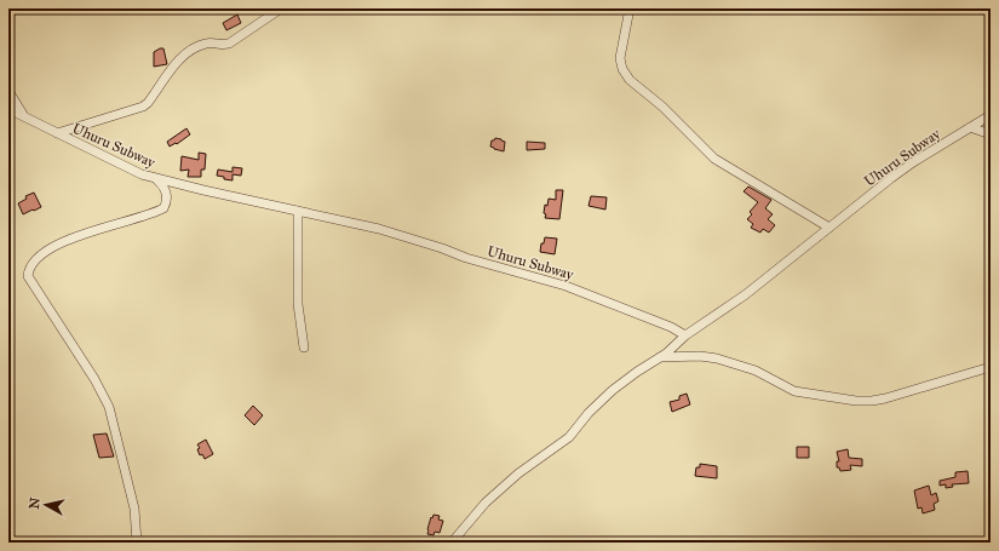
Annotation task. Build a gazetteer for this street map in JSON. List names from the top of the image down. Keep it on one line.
{"streets":{"street":["Uhuru Subway"]},"north":"left"}
